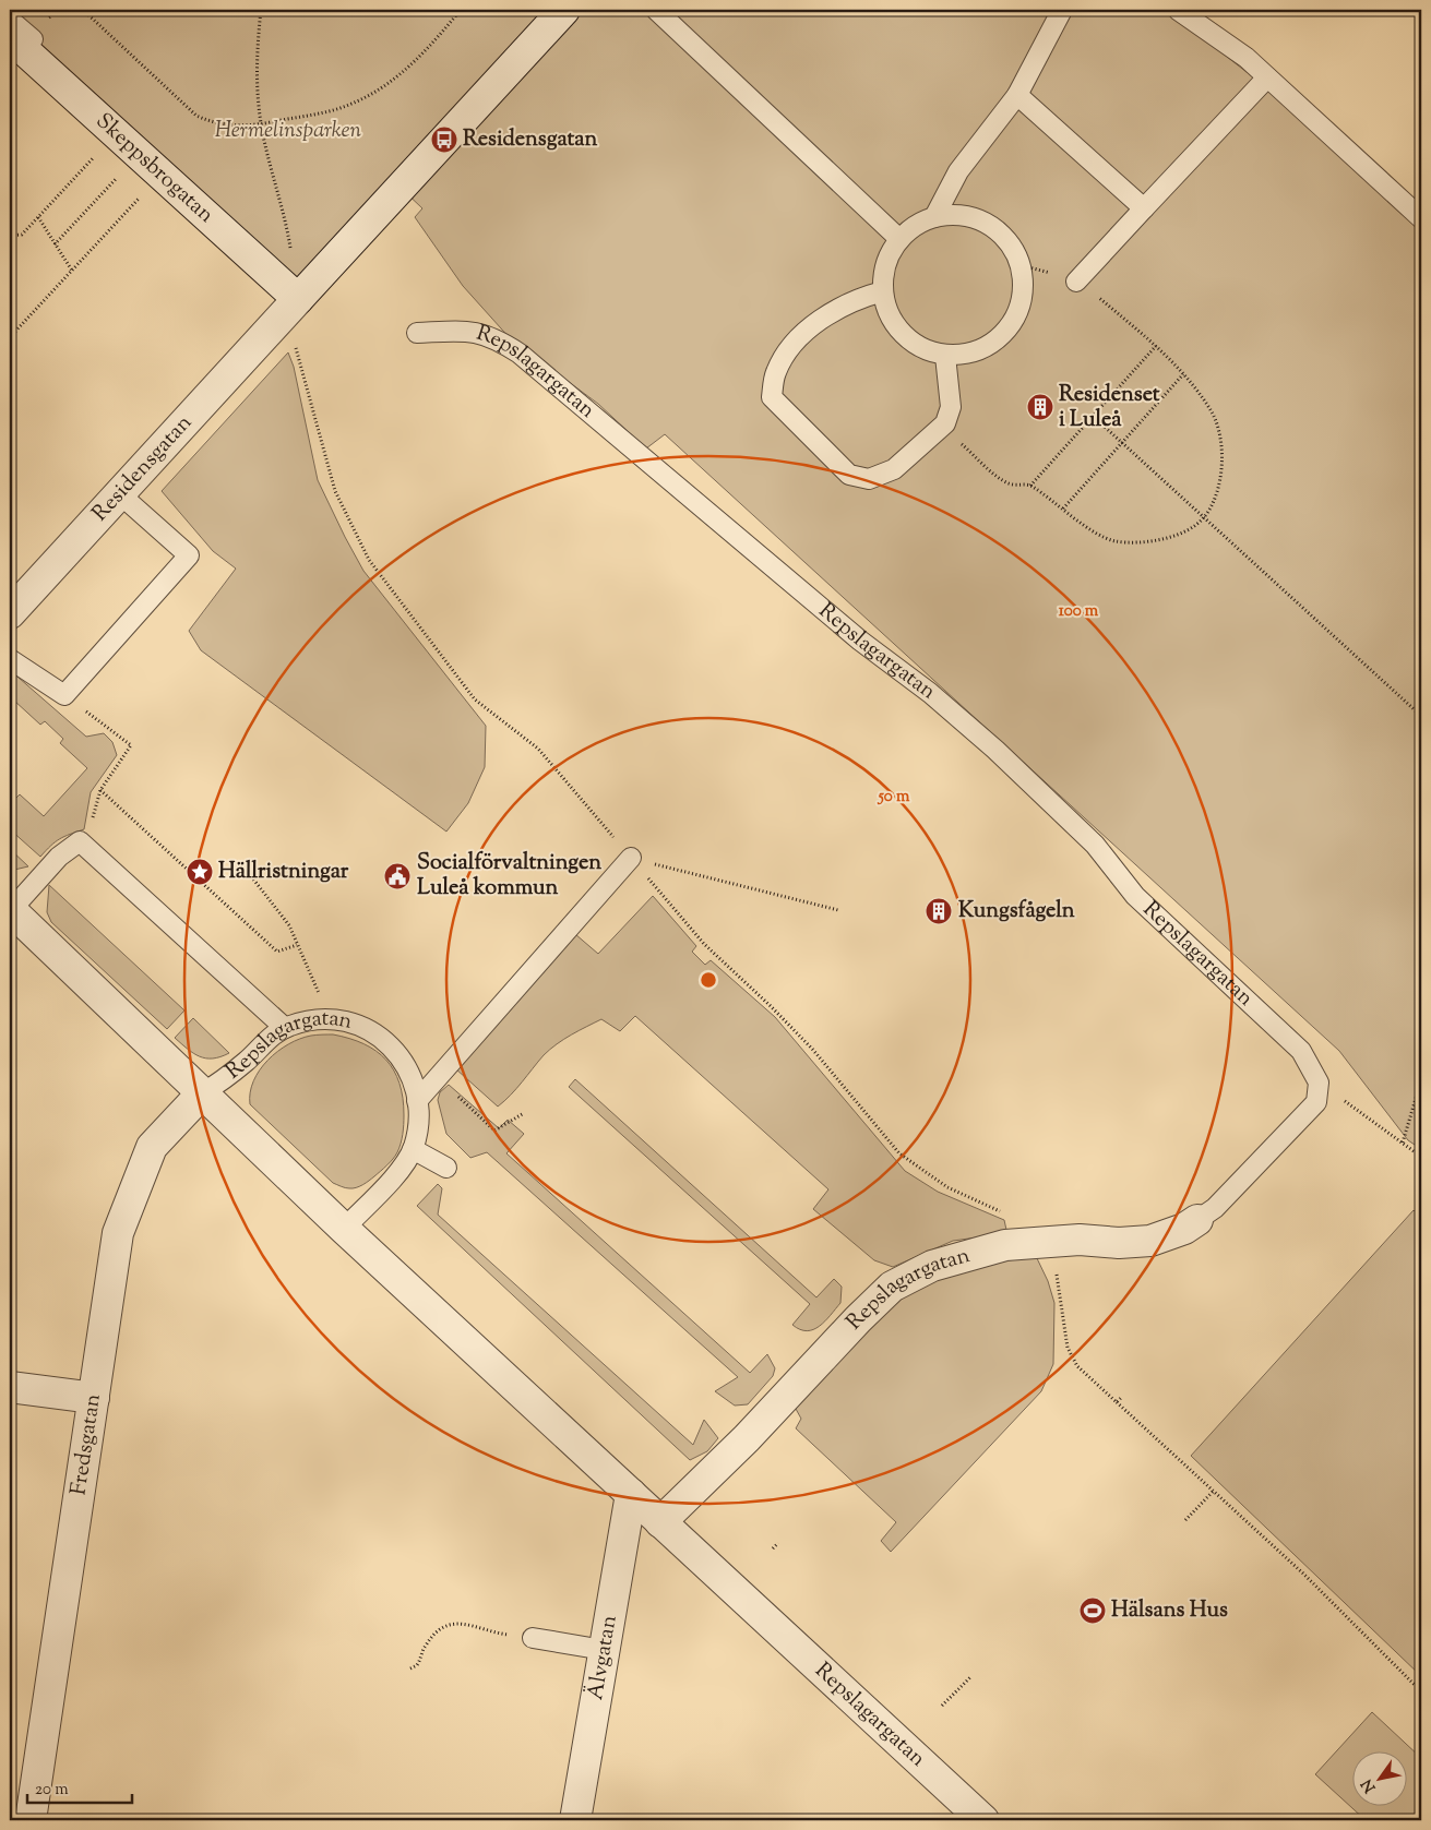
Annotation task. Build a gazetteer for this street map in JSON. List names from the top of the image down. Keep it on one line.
{"streets":{"street":["Skeppsbrogatan","Repslagargatan","Residensgatan","Fredsgatan","Älvgatan"]},"crossings":[["Skeppsbrogatan","Residensgatan"],["Repslagargatan","Fredsgatan"],["Repslagargatan","Älvgatan"]],"parks":["Hermelinsparken"],"places":{"bus stop":["Residensgatan"],"building":["Residenset i Luleå","Kungsfågeln"],"place":["Hällristningar"],"public building":["Socialförvaltningen Luleå kommun"],"sports":["Hälsans Hus"]},"scale_bar":"20 m","north":"bottom left","rings":["100 m","50 m"]}
